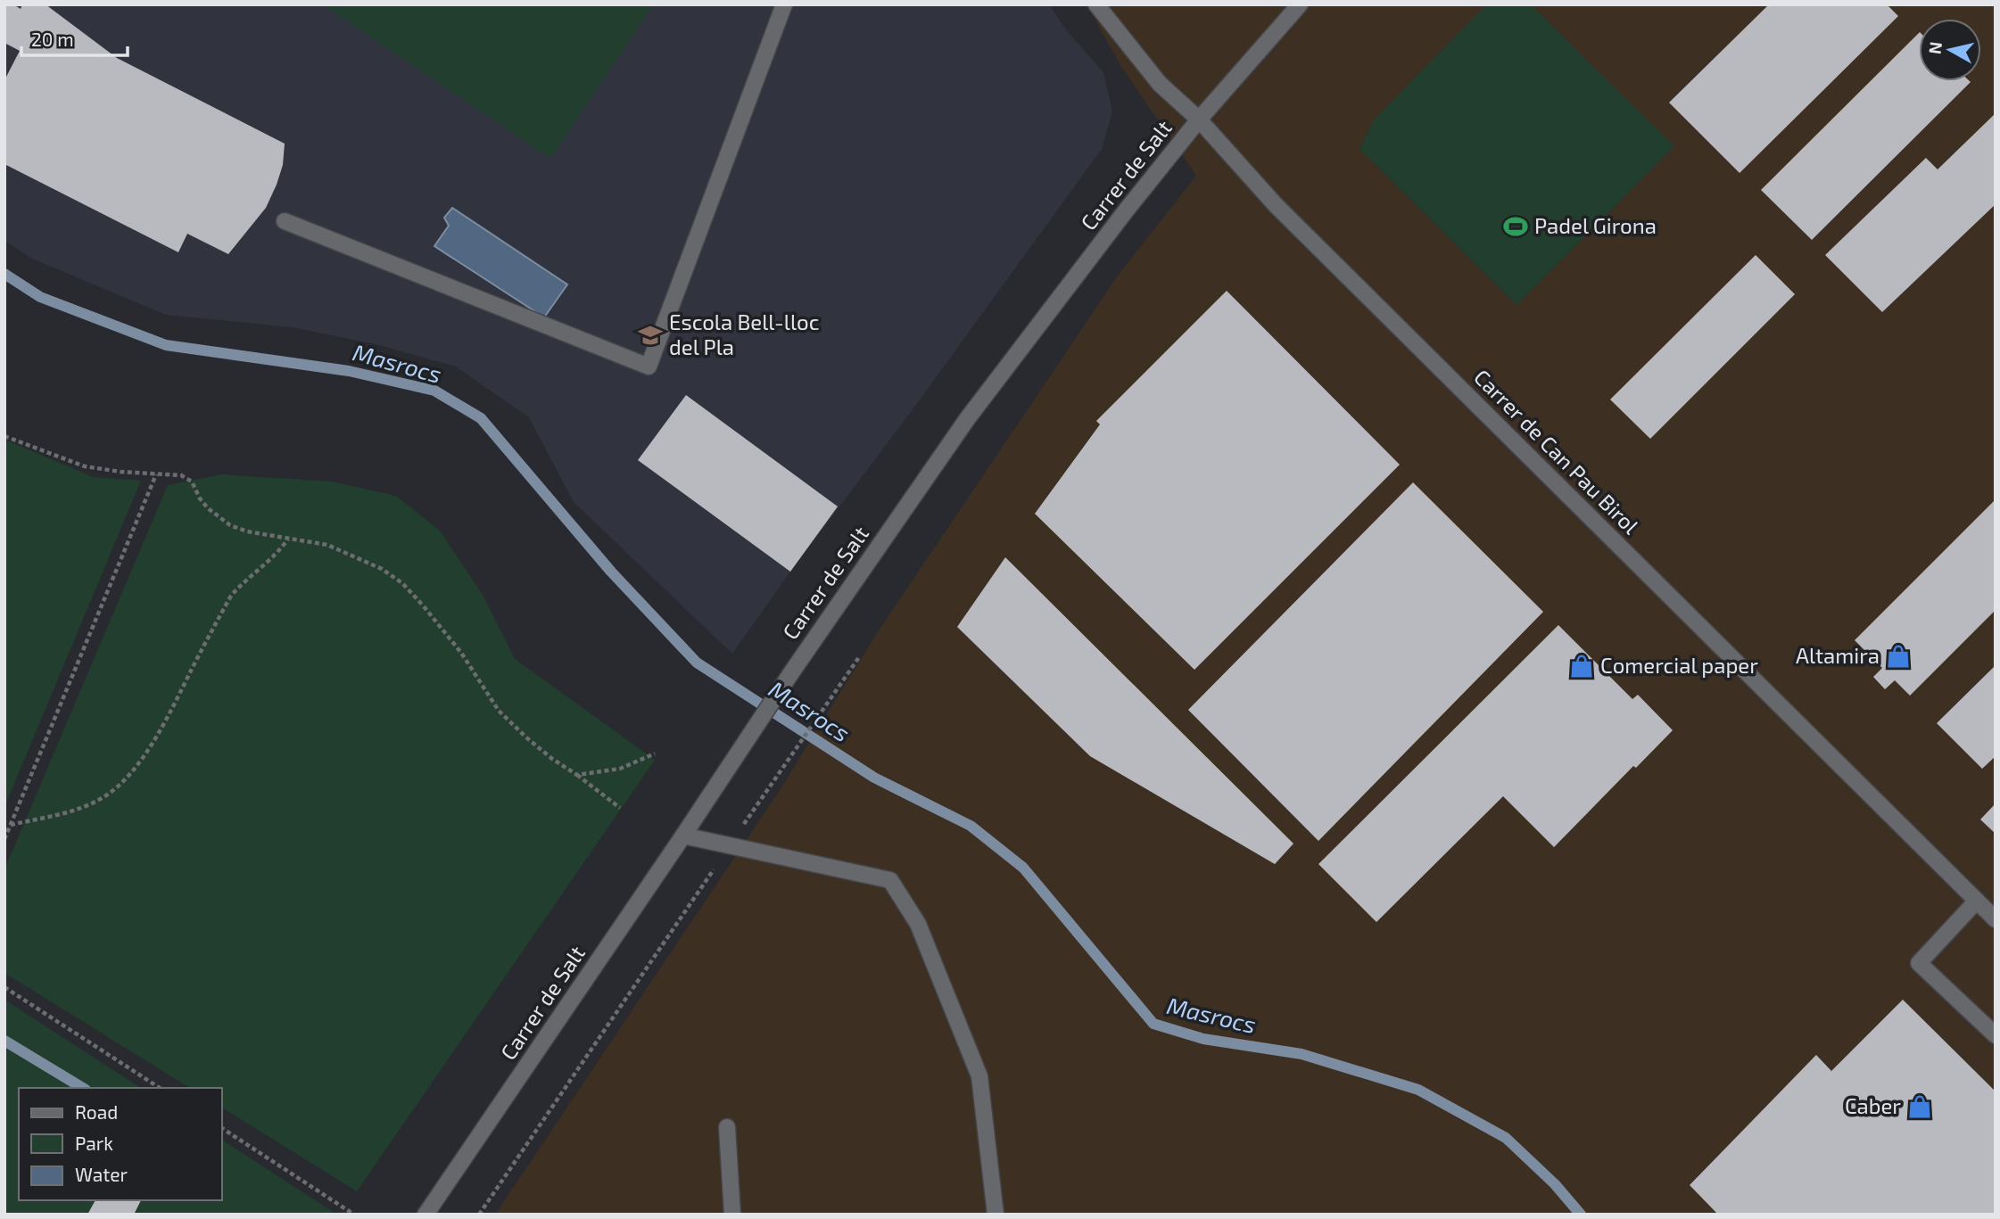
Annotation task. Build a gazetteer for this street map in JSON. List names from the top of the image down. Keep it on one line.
{"streets":{"street":["Carrer de Salt","Carrer de Can Pau Birol"]},"crossings":[["Carrer de Salt","Carrer de Can Pau Birol"]],"water":["Masrocs"],"places":{"sports":["Padel Girona"],"school or university":["Escola Bell-lloc del Pla"],"shop":["Altamira","Comercial paper","Caber"]},"legend":["Road","Park","Water"],"scale_bar":"20 m","north":"left"}
